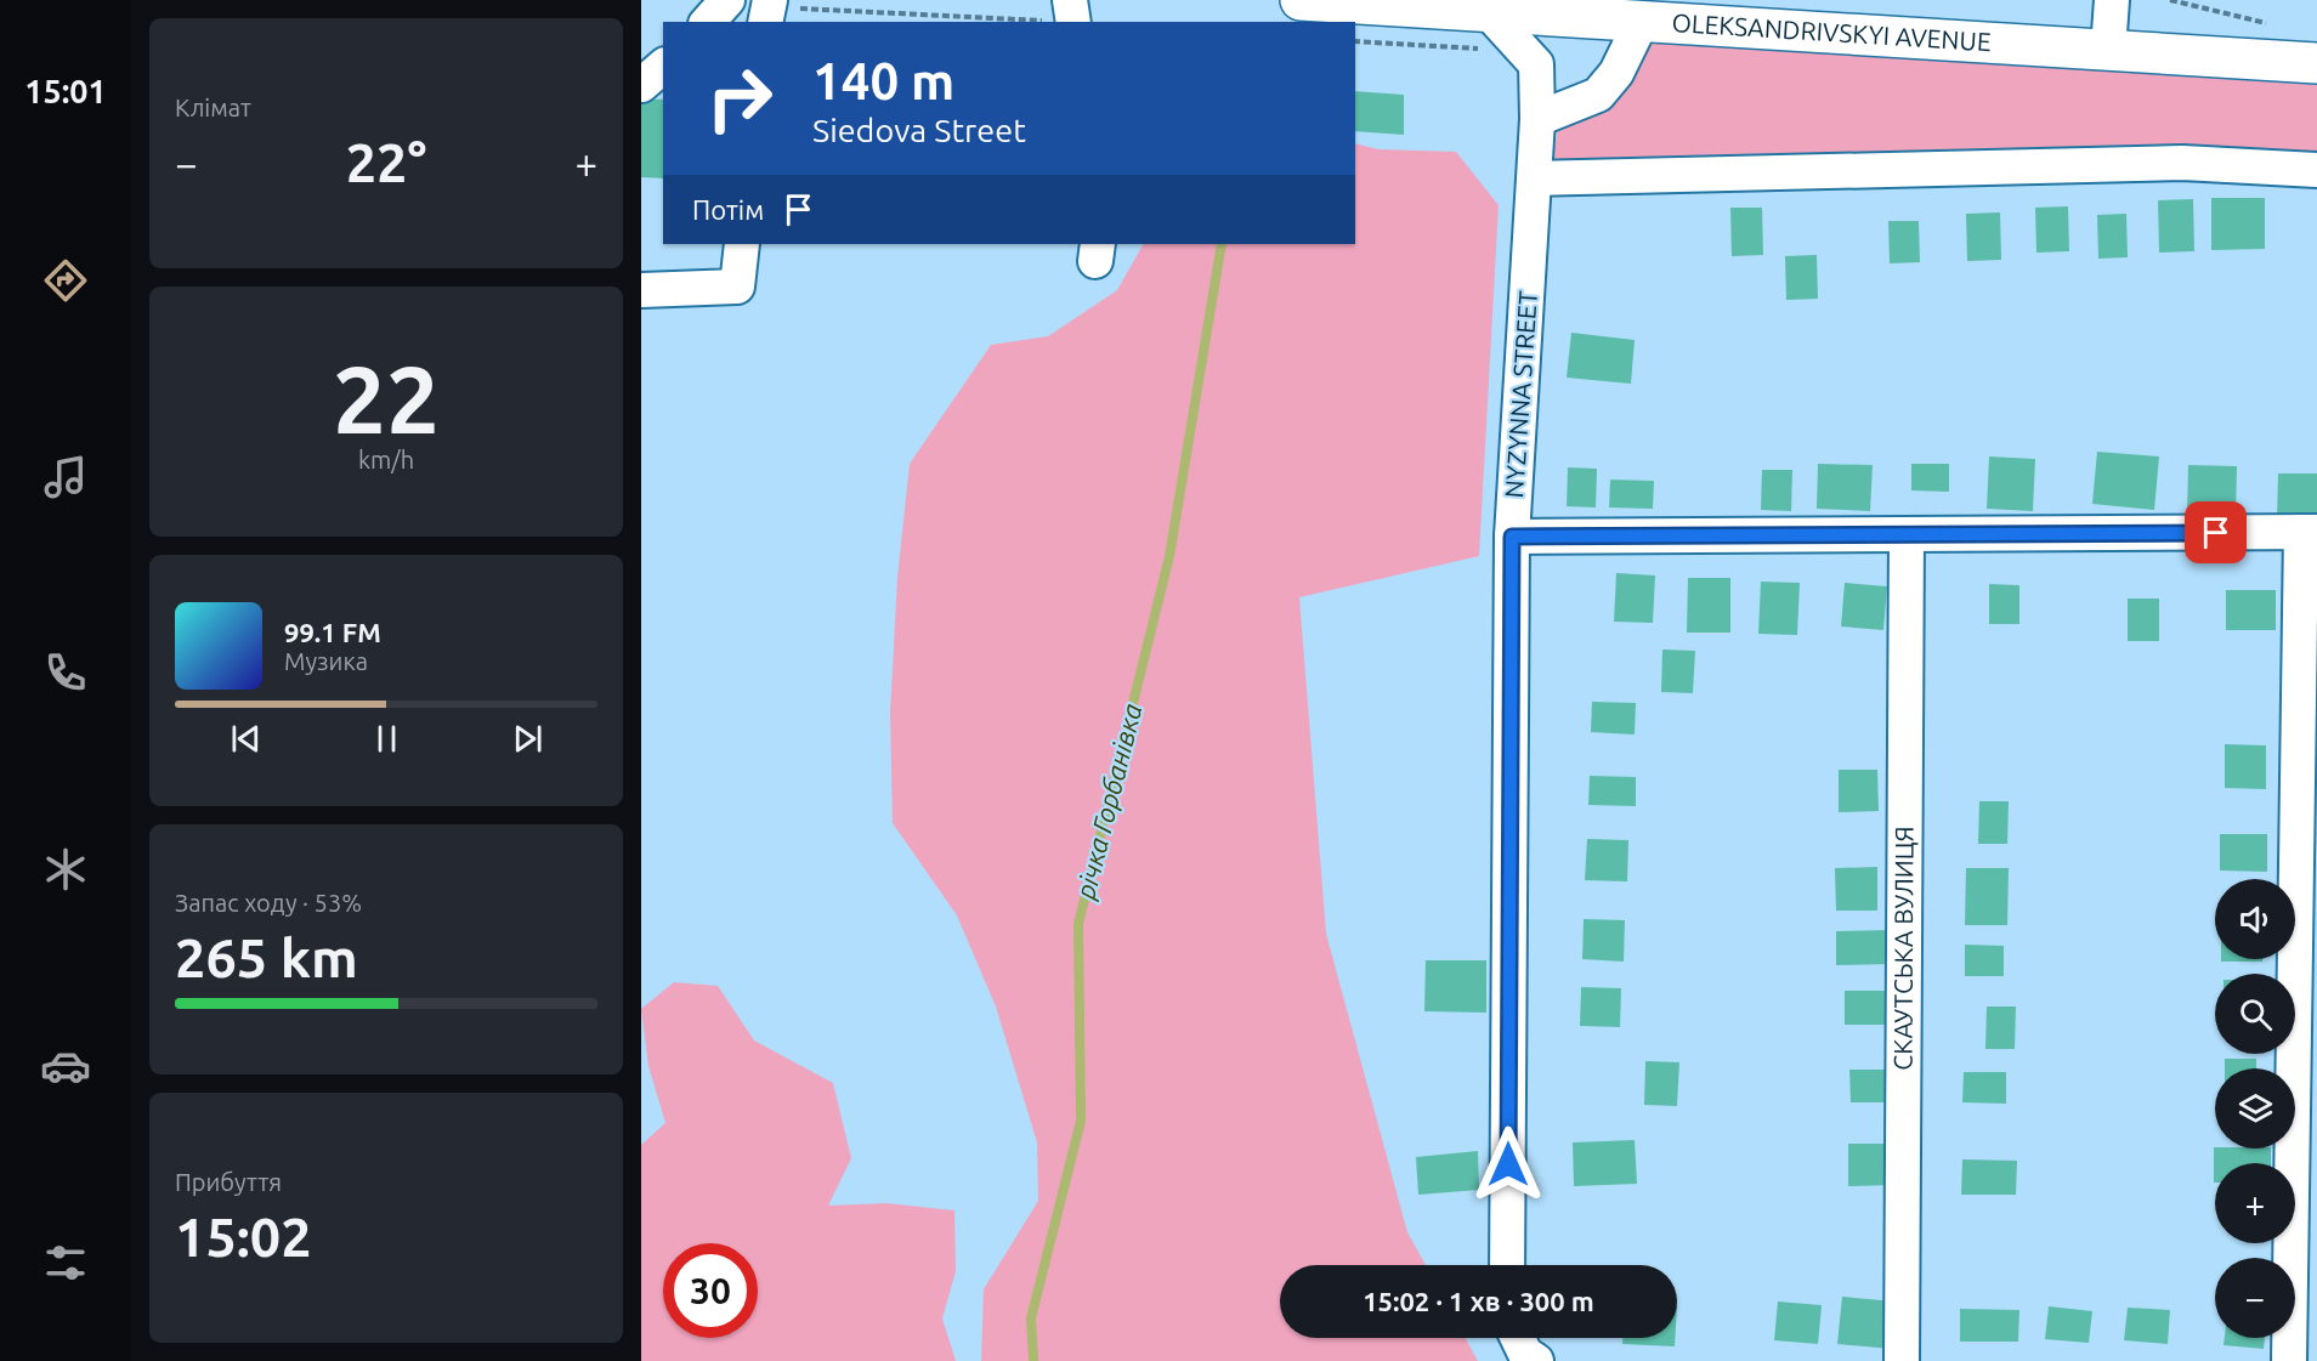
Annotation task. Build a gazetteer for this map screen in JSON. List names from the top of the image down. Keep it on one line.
{"streets":{"main road":["OLEKSANDRIVSKYI AVENUE"],"street":["NYZYNNA STREET","СКАУТСЬКА ВУЛИЦЯ"]},"crossings":[["OLEKSANDRIVSKYI AVENUE","NYZYNNA STREET"]],"water":["річка Горбанівка"],"page":{"tabs":"15:01","tile":["Клімат",["22","km/h"],["Запас ходу · 53%","265 km"],["Прибуття","15:02"]],"turn":["140 m","Siedova Street"],"heat":["−","22°","+"],"then":"Потім","song":["99.1 FM","Музика"],"map_buttons":["+","−"],"limit":"30","trip":"15:02 · 1 хв · 300 m"}}
